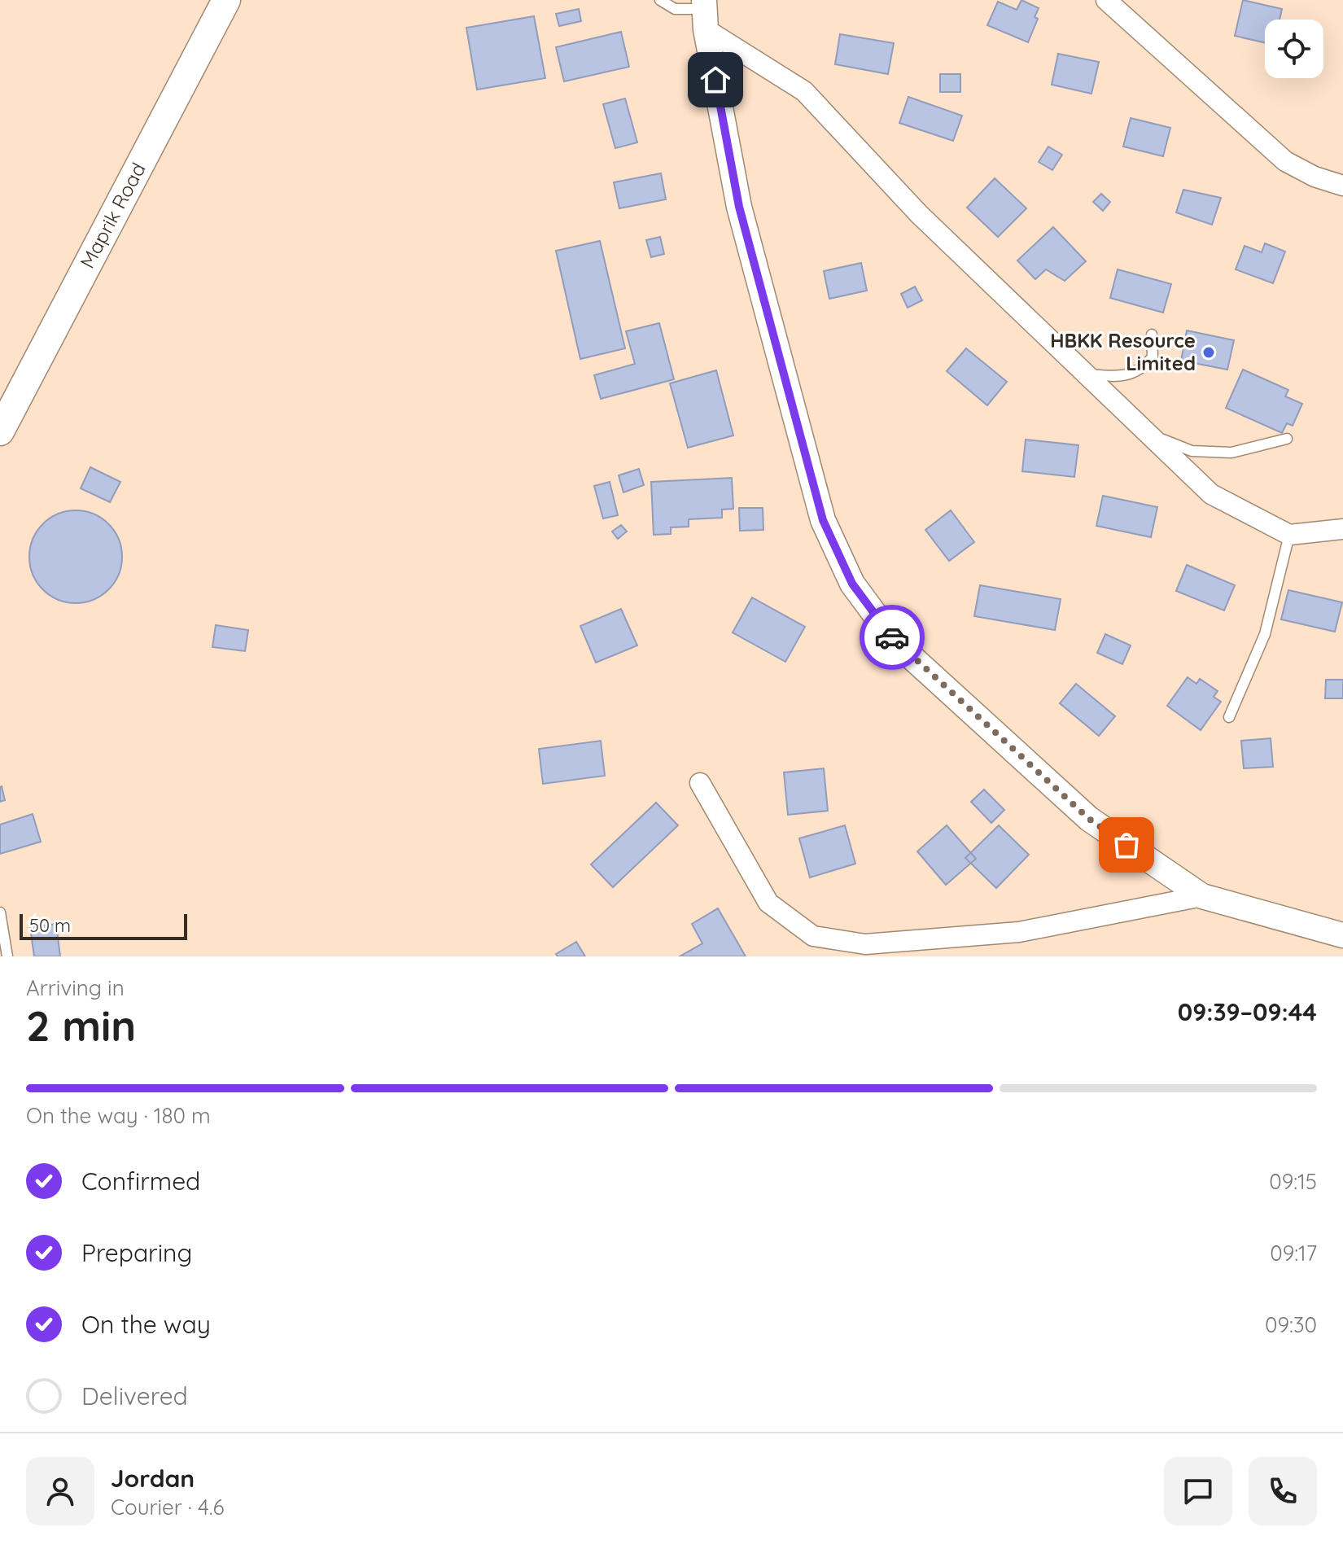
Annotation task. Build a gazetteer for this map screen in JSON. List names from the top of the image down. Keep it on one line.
{"streets":{"main road":["Maprik Road"]},"places":["HBKK Resource Limited"],"scale_bar":"50 m","page":{"scale":"50 m","heading":["2 min","Arriving in","09:39–09:44"],"panel":["Jordan","Courier · 4.6"],"bar":"On the way · 180 m","list":[["Confirmed","09:15"],["Preparing","09:17"],["On the way","09:30"],"Delivered"]}}
